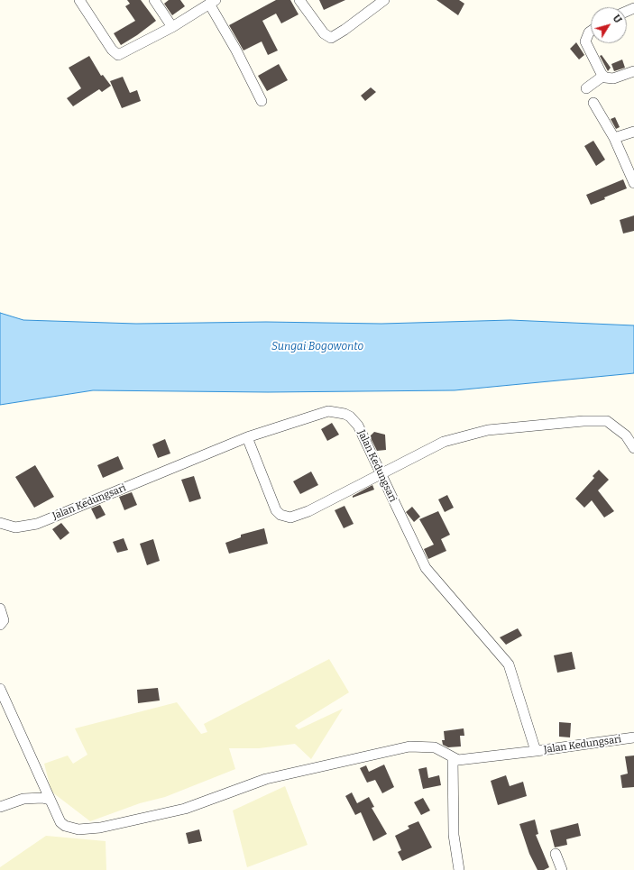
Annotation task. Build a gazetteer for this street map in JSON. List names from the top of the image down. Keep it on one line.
{"streets":{"street":["Jalan Kedungsari"]},"water":["Sungai Bogowonto"],"north":"top right"}
